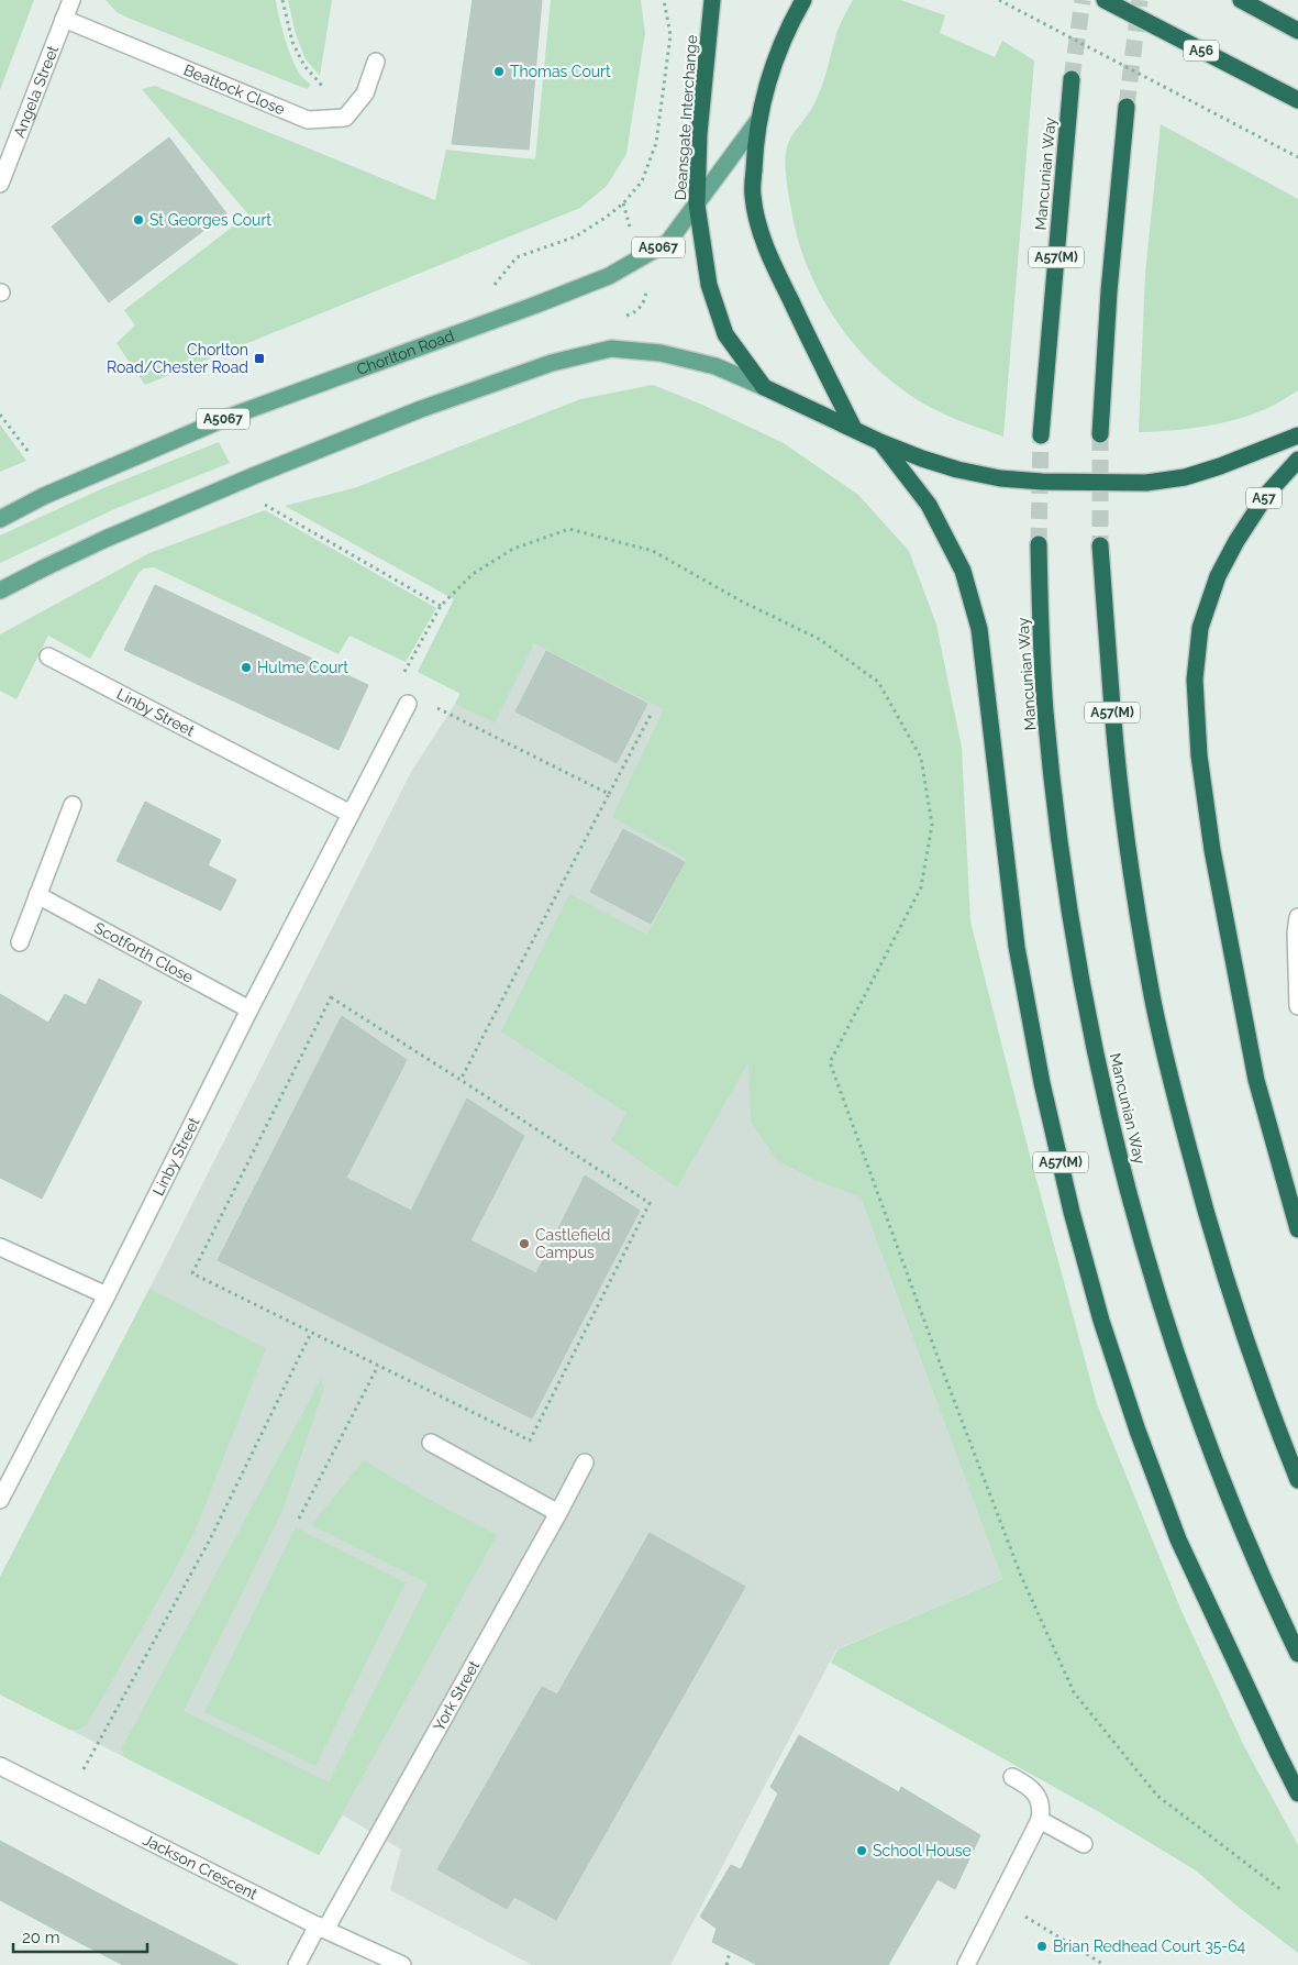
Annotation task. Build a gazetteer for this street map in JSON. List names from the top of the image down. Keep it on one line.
{"streets":{"highway":["A56","Deansgate Interchange","Mancunian Way","A57(M)","A57"],"main road":["A5067","Chorlton Road"],"street":["Beattock Close","Angela Street","Linby Street","Scotforth Close","York Street","Jackson Crescent"]},"crossings":[["Beattock Close","Angela Street"],["Deansgate Interchange","A57(M)"],["Deansgate Interchange","Chorlton Road"],["Linby Street","Scotforth Close"],["York Street","Jackson Crescent"]],"places":{"other":["Thomas Court","St Georges Court","Hulme Court","Castlefield Campus","School House","Brian Redhead Court 35-64"],"transit":["Chorlton Road/Chester Road"]},"scale_bar":"20 m"}
